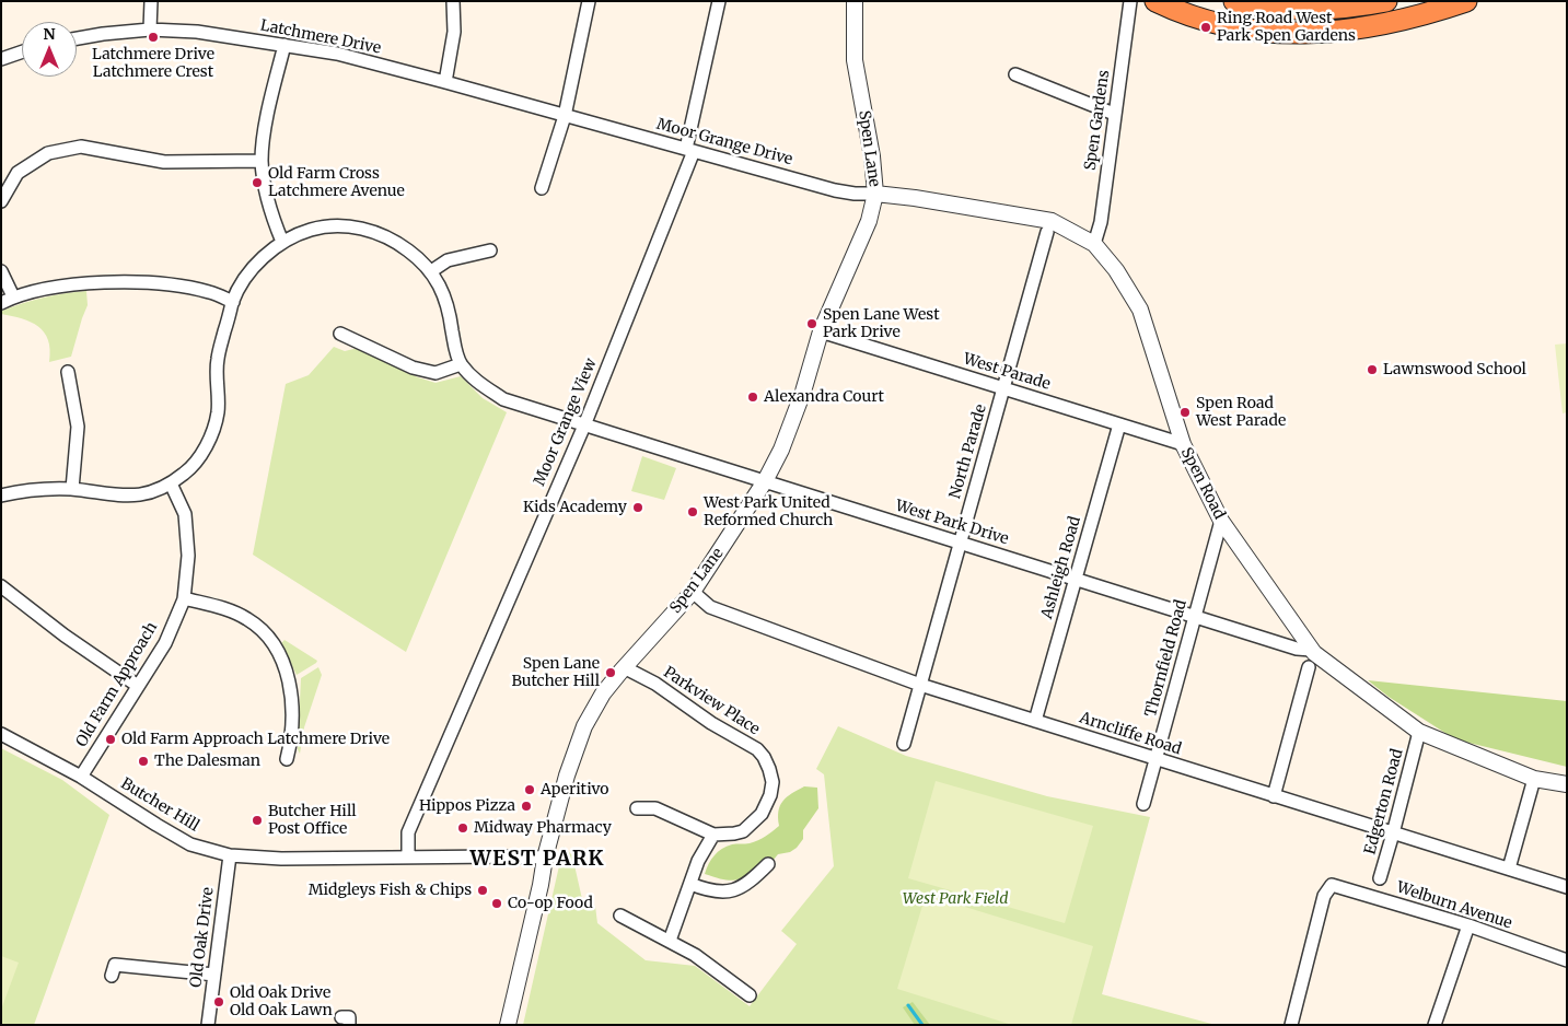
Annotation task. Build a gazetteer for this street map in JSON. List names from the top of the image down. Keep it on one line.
{"streets":{"street":["Latchmere Drive","Spen Gardens","Moor Grange Drive","Spen Lane","West Parade","Moor Grange View","North Parade","Spen Road","West Park Drive","Ashleigh Road","Thornfield Road","Old Farm Approach","Parkview Place","Arncliffe Road","Edgerton Road","Butcher Hill","Welburn Avenue","Old Oak Drive"]},"crossings":[["Latchmere Drive","Moor Grange Drive"],["Spen Gardens","Spen Road"],["Moor Grange Drive","Spen Lane"],["Moor Grange Drive","Moor Grange View"],["Moor Grange Drive","Spen Road"],["Spen Lane","West Parade"],["Spen Lane","Spen Road"],["Spen Lane","West Park Drive"],["Spen Lane","Parkview Place"],["Spen Lane","Arncliffe Road"],["Spen Lane","Butcher Hill"],["West Parade","North Parade"],["West Parade","Spen Road"],["West Parade","Ashleigh Road"],["Moor Grange View","West Park Drive"],["Moor Grange View","Butcher Hill"],["North Parade","West Park Drive"],["North Parade","Arncliffe Road"],["Spen Road","West Park Drive"],["Spen Road","Thornfield Road"],["Spen Road","Edgerton Road"],["West Park Drive","Ashleigh Road"],["West Park Drive","Thornfield Road"],["Ashleigh Road","Arncliffe Road"],["Thornfield Road","Arncliffe Road"],["Old Farm Approach","Butcher Hill"],["Arncliffe Road","Edgerton Road"],["Butcher Hill","Old Oak Drive"]],"districts":["WEST PARK"],"parks":["West Park Field"],"places":["Ring Road West Park Spen Gardens","Latchmere Drive Latchmere Crest","Old Farm Cross Latchmere Avenue","Spen Lane West Park Drive","Lawnswood School","Alexandra Court","Spen Road West Parade","Kids Academy","West Park United Reformed Church","Spen Lane Butcher Hill","Old Farm Approach Latchmere Drive","The Dalesman","Aperitivo","Hippos Pizza","Butcher Hill Post Office","Midway Pharmacy","Midgleys Fish & Chips","Co-op Food","Old Oak Drive Old Oak Lawn"],"north":"top"}
